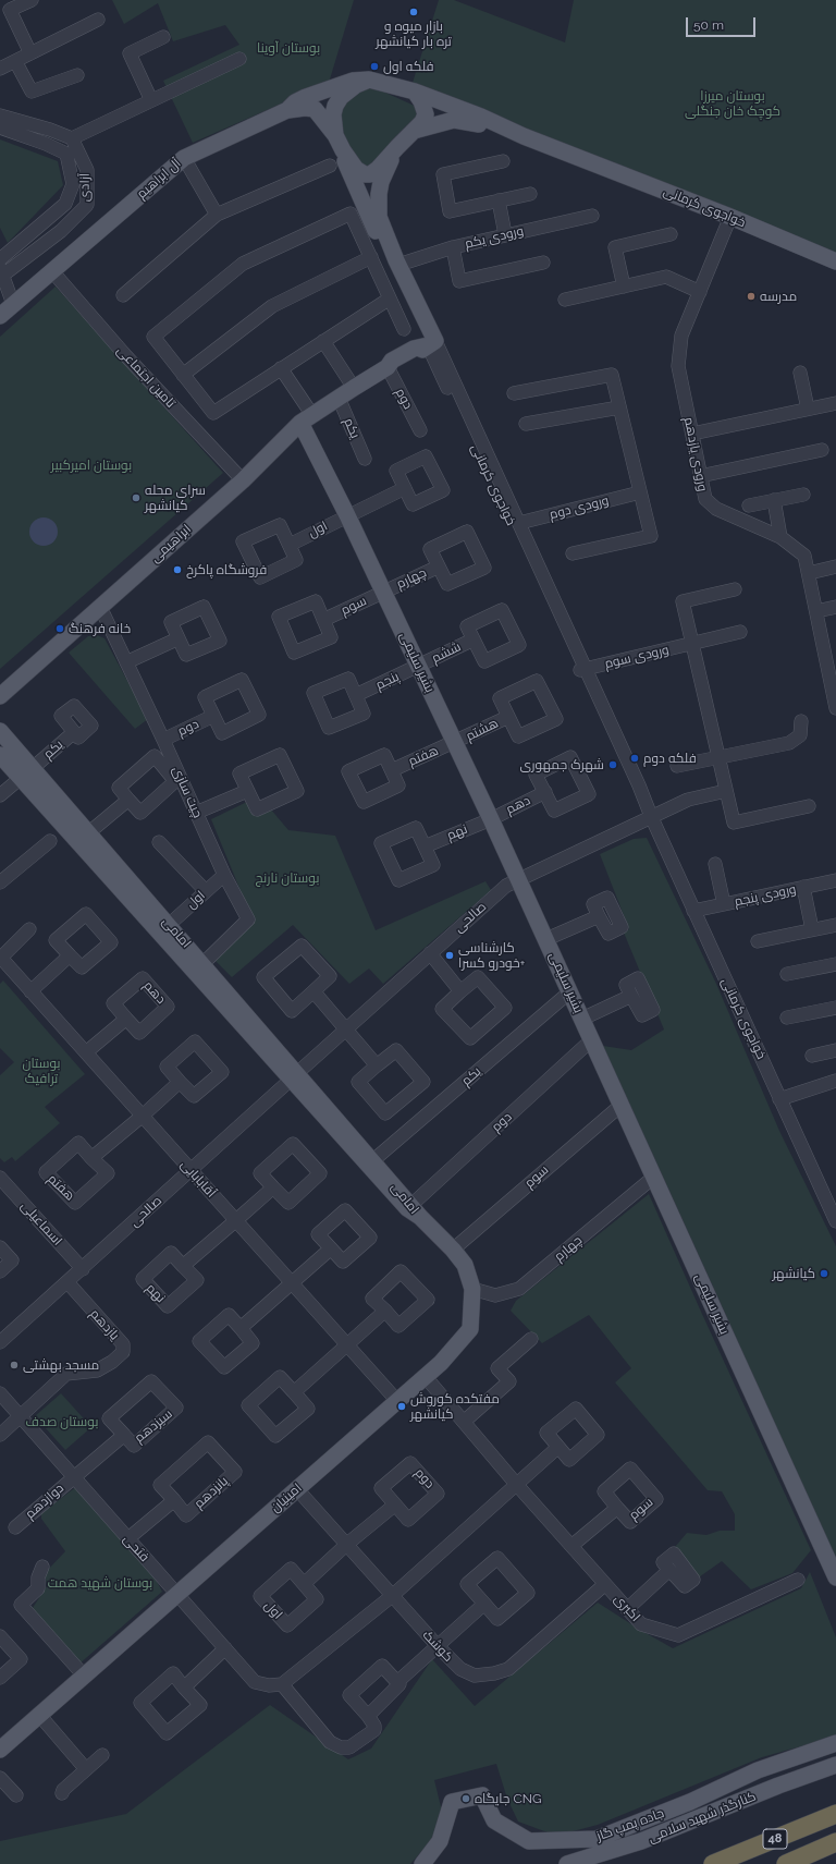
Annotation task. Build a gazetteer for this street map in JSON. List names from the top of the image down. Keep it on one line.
{"streets":{"highway":["48"],"main road":["آل ابراهیم","خواجوی کرمانی","ابراهیمی","بشیر سلیمی","امامی","امینیان","کنارگذر شهید سلامی","جاده پمپ گاز"],"street":["آزادی","ورودی یکم","تامین اجتماعی","دوم","یکم","ورودی یازدهم","ورودی دوم","اول","چهارم","سوم","ششم","ورودی سوم","پنجم","هشتم","هفتم","چیت سازی","دهم","نهم","ورودی پنجم","صالحی","آقابابایی","اسماعیلی","یازدهم","سیزدهم","پانزدهم","دوازدهم","فتحی","اکبری","کوشک"]},"crossings":[["آل ابراهیم","آزادی"],["آل ابراهیم","خواجوی کرمانی"],["آل ابراهیم","تامین اجتماعی"],["خواجوی کرمانی","ورودی یکم"],["خواجوی کرمانی","ورودی یازدهم"],["خواجوی کرمانی","ورودی دوم"],["خواجوی کرمانی","ابراهیمی"],["خواجوی کرمانی","ورودی سوم"],["خواجوی کرمانی","ورودی پنجم"],["خواجوی کرمانی","صالحی"],["تامین اجتماعی","ابراهیمی"],["دوم","ابراهیمی"],["دوم","بشیر سلیمی"],["دوم","چیت سازی"],["دوم","امامی"],["دوم","امینیان"],["یکم","ابراهیمی"],["یکم","بشیر سلیمی"],["یکم","امامی"],["اول","بشیر سلیمی"],["اول","چیت سازی"],["اول","امامی"],["ابراهیمی","بشیر سلیمی"],["ابراهیمی","چیت سازی"],["چهارم","سوم"],["چهارم","بشیر سلیمی"],["چهارم","امینیان"],["سوم","بشیر سلیمی"],["سوم","امینیان"],["سوم","اکبری"],["ششم","بشیر سلیمی"],["ششم","پنجم"],["بشیر سلیمی","پنجم"],["بشیر سلیمی","هشتم"],["بشیر سلیمی","هفتم"],["بشیر سلیمی","دهم"],["بشیر سلیمی","نهم"],["بشیر سلیمی","صالحی"],["هشتم","هفتم"],["چیت سازی","امامی"],["دهم","نهم"],["صالحی","امامی"],["صالحی","آقابابایی"],["صالحی","اسماعیلی"],["صالحی","یازدهم"],["امامی","امینیان"],["آقابابایی","امینیان"],["یازدهم","فتحی"],["سیزدهم","دوازدهم"],["سیزدهم","فتحی"],["پانزدهم","فتحی"],["امینیان","فتحی"],["امینیان","اکبری"],["امینیان","کوشک"],["دوازدهم","فتحی"],["اکبری","کوشک"]],"parks":["بوستان آوینا","بوستان میرزا کوچک خان جنگلی","بوستان امیرکبیر","بوستان نارنج","بوستان ترافیک","بوستان صدف","بوستان شهید همت"],"places":["بازار میوه و تره بار کیانشهر","فلکه اول","مدرسه","سرای محله کیانشهر","فروشگاه پاکرخ","خانه فرهنگ","فلکه دوم","شهرک جمهوری","کارشناسی خودرو کسرا+","کیانشهر","مسجد بهشتی","مفتکده کوروش کیانشهر","جایگاه CNG"],"scale_bar":"50 m"}
